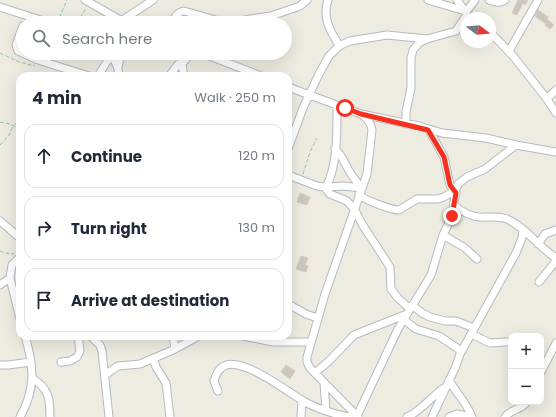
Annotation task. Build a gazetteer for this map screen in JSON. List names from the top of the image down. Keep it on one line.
{"north":"right","page":{"search":"Search here","heading":["4 min","Walk · 250 m"],"list":[["Continue","120 m"],["Turn right","130 m"],"Arrive at destination"],"map_buttons":["+","−"]}}
